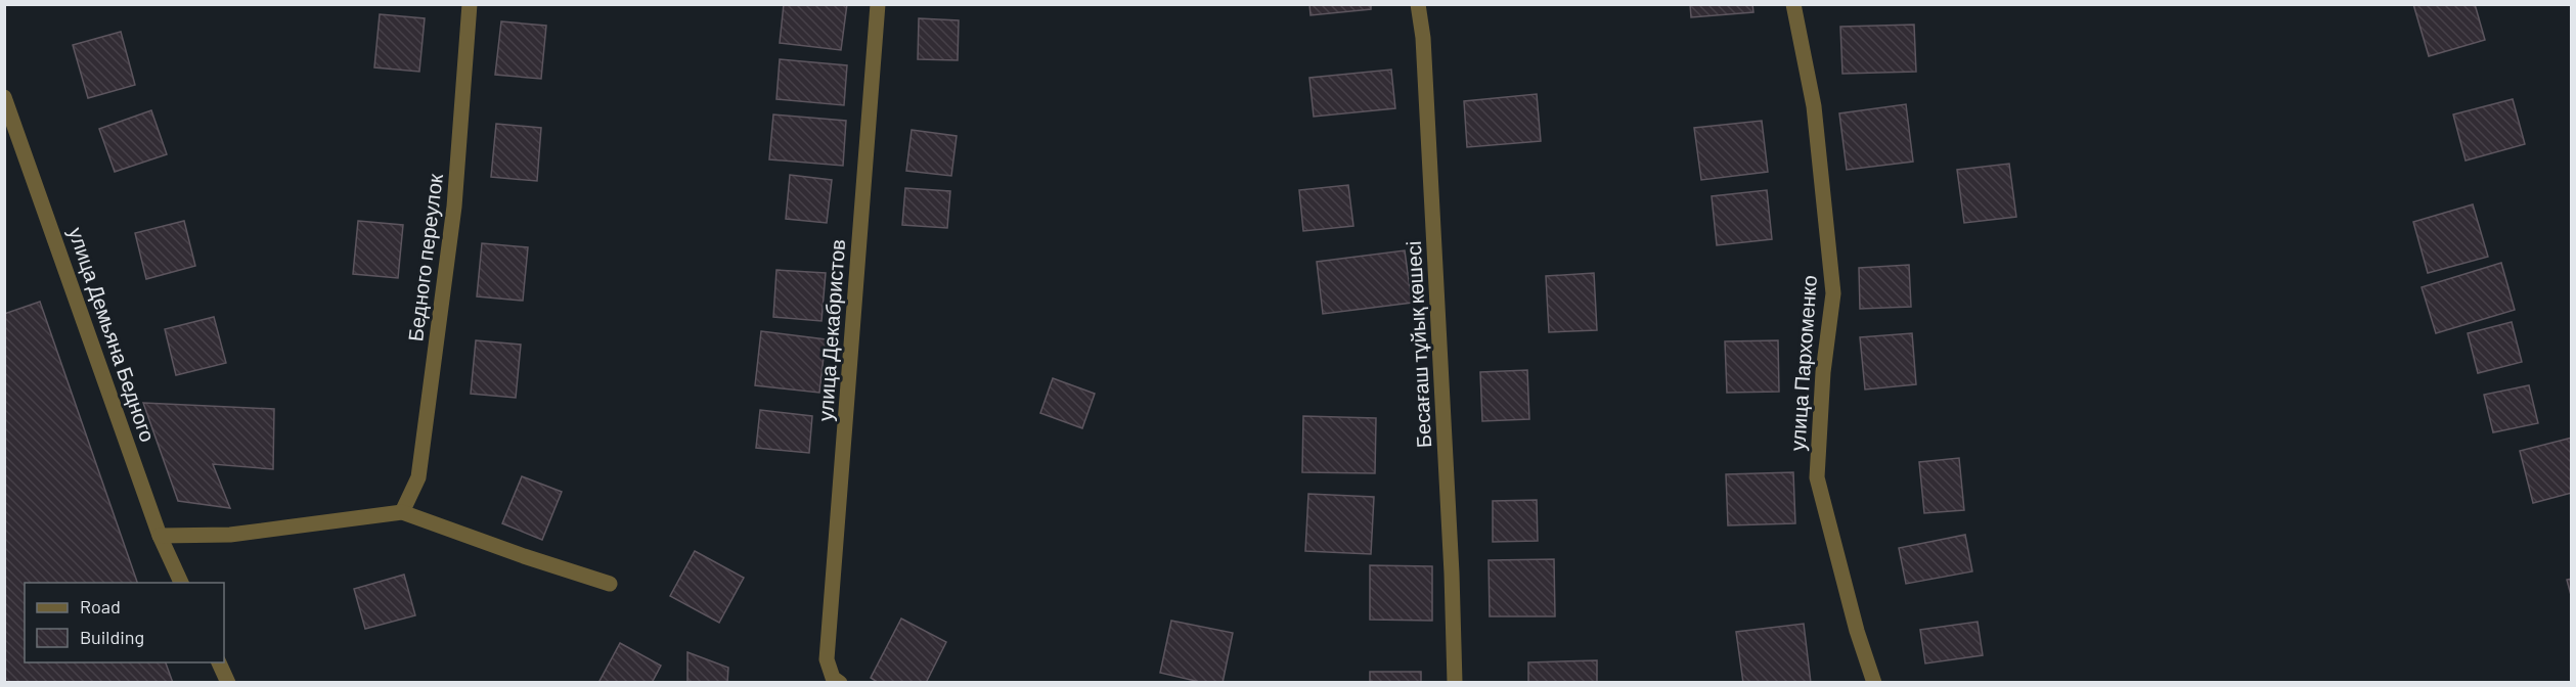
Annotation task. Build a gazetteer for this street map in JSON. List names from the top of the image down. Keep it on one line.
{"streets":{"street":["Бедного переулок","улица Декабристов","улица Демьяна Бедного","Бесағаш тұйық көшесі","улица Пархоменко"]},"legend":["Road","Building"]}
